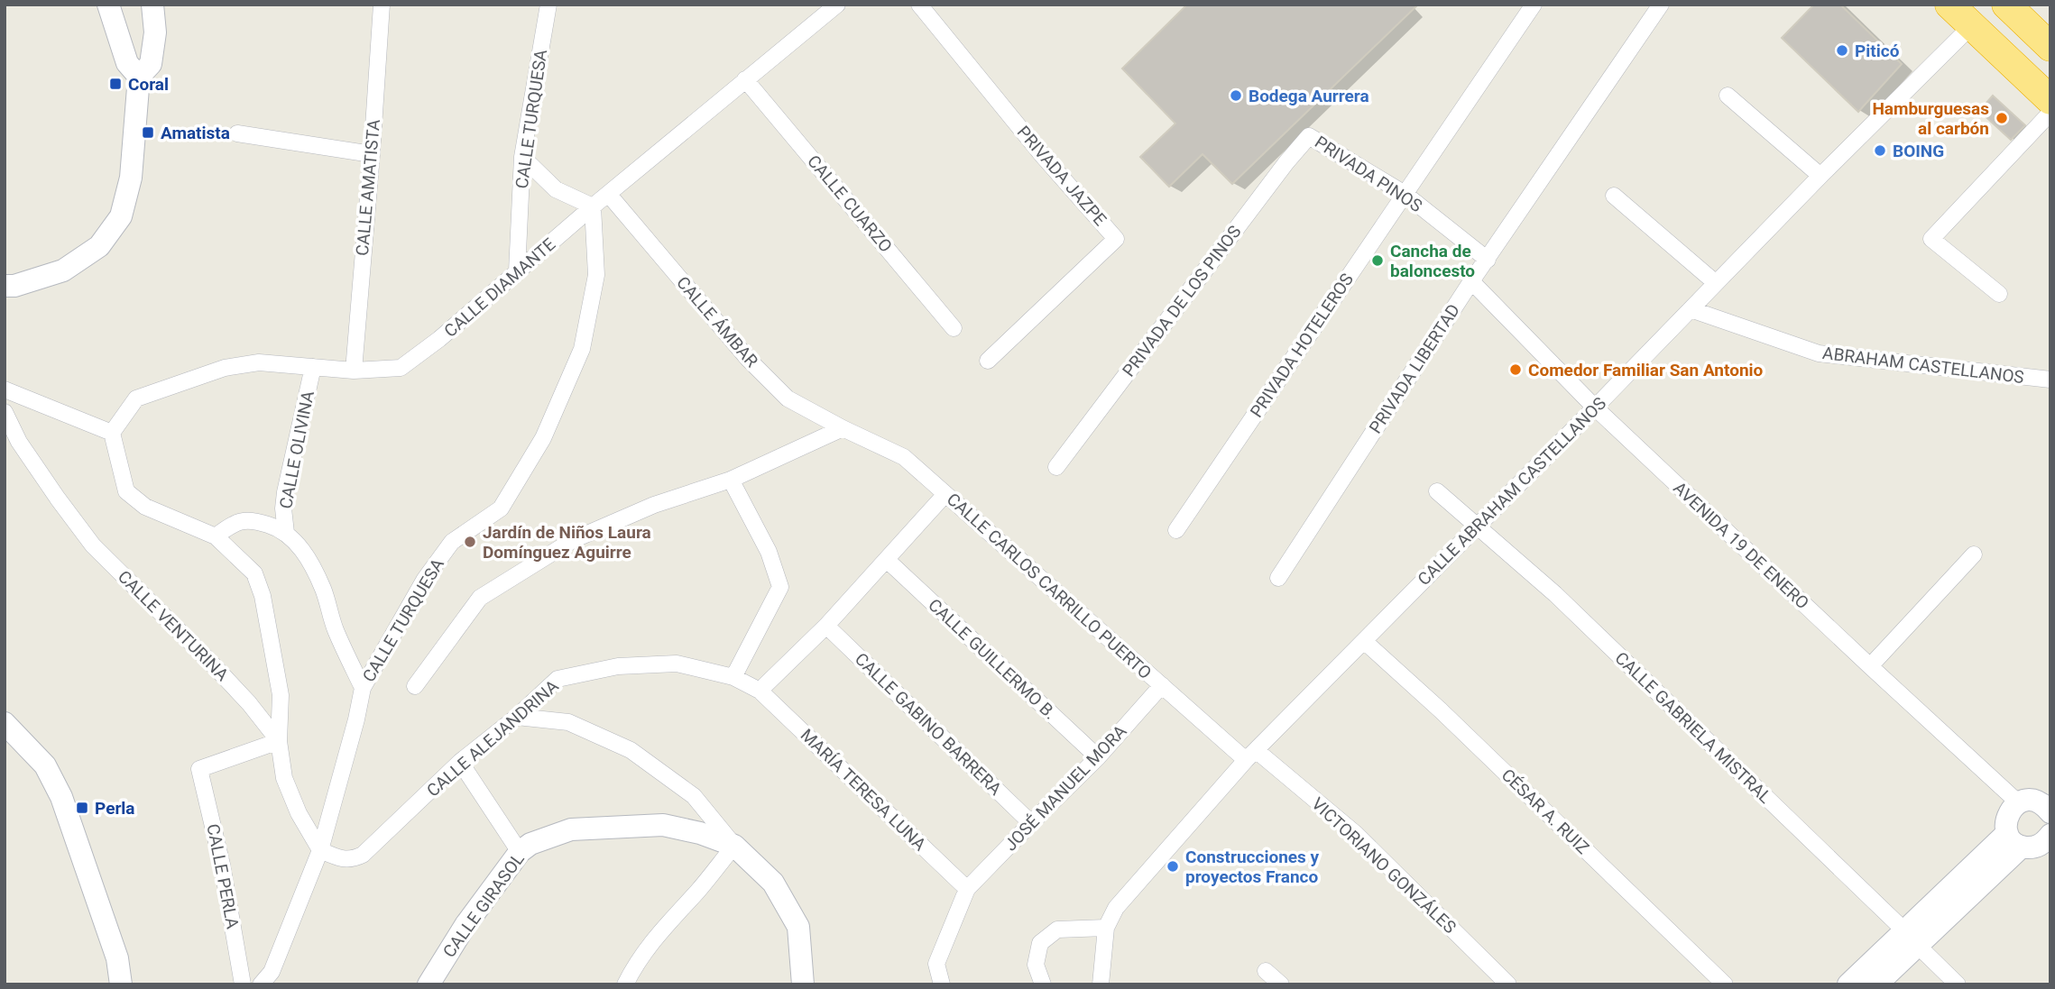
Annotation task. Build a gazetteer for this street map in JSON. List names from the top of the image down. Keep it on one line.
{"streets":{"street":["CALLE TURQUESA","PRIVADA PINOS","PRIVADA JAZPE","CALLE AMATISTA","CALLE CUARZO","CALLE DIAMANTE","PRIVADA DE LOS PINOS","CALLE ÁMBAR","PRIVADA HOTELEROS","ABRAHAM CASTELLANOS","PRIVADA LIBERTAD","CALLE OLIVINA","CALLE ABRAHAM CASTELLANOS","AVENIDA 19 DE ENERO","CALLE CARLOS CARRILLO PUERTO","CALLE VENTURINA","CALLE GUILLERMO B.","CALLE GABINO BARRERA","CALLE GABRIELA MISTRAL","CALLE ALEJANDRINA","JOSÉ MANUEL MORA","MARÍA TERESA LUNA","CÉSAR A. RUIZ","VICTORIANO GONZÁLES","CALLE PERLA","CALLE GIRASOL"]},"crossings":[["CALLE TURQUESA","CALLE DIAMANTE"],["CALLE TURQUESA","CALLE VENTURINA"],["CALLE TURQUESA","CALLE ALEJANDRINA"],["PRIVADA PINOS","PRIVADA DE LOS PINOS"],["PRIVADA PINOS","PRIVADA HOTELEROS"],["PRIVADA PINOS","PRIVADA LIBERTAD"],["CALLE AMATISTA","CALLE DIAMANTE"],["CALLE CUARZO","CALLE DIAMANTE"],["CALLE DIAMANTE","CALLE ÁMBAR"],["CALLE DIAMANTE","CALLE OLIVINA"],["CALLE ÁMBAR","CALLE CARLOS CARRILLO PUERTO"],["ABRAHAM CASTELLANOS","CALLE ABRAHAM CASTELLANOS"],["PRIVADA LIBERTAD","AVENIDA 19 DE ENERO"],["CALLE ABRAHAM CASTELLANOS","AVENIDA 19 DE ENERO"],["CALLE ABRAHAM CASTELLANOS","CALLE CARLOS CARRILLO PUERTO"],["CALLE ABRAHAM CASTELLANOS","CALLE GABRIELA MISTRAL"],["CALLE ABRAHAM CASTELLANOS","CÉSAR A. RUIZ"],["CALLE ABRAHAM CASTELLANOS","VICTORIANO GONZÁLES"],["CALLE CARLOS CARRILLO PUERTO","JOSÉ MANUEL MORA"],["CALLE CARLOS CARRILLO PUERTO","VICTORIANO GONZÁLES"],["CALLE VENTURINA","CALLE ALEJANDRINA"],["CALLE VENTURINA","CALLE PERLA"],["CALLE GUILLERMO B.","JOSÉ MANUEL MORA"],["CALLE GABINO BARRERA","JOSÉ MANUEL MORA"],["CALLE ALEJANDRINA","MARÍA TERESA LUNA"],["JOSÉ MANUEL MORA","MARÍA TERESA LUNA"]],"places":{"other":["Piticó","Bodega Aurrera","Hamburguesas al carbón","BOING","Cancha de baloncesto","Comedor Familiar San Antonio","Jardín de Niños Laura Domínguez Aguirre","Construcciones y proyectos Franco"],"transit":["Coral","Amatista","Perla"]}}
